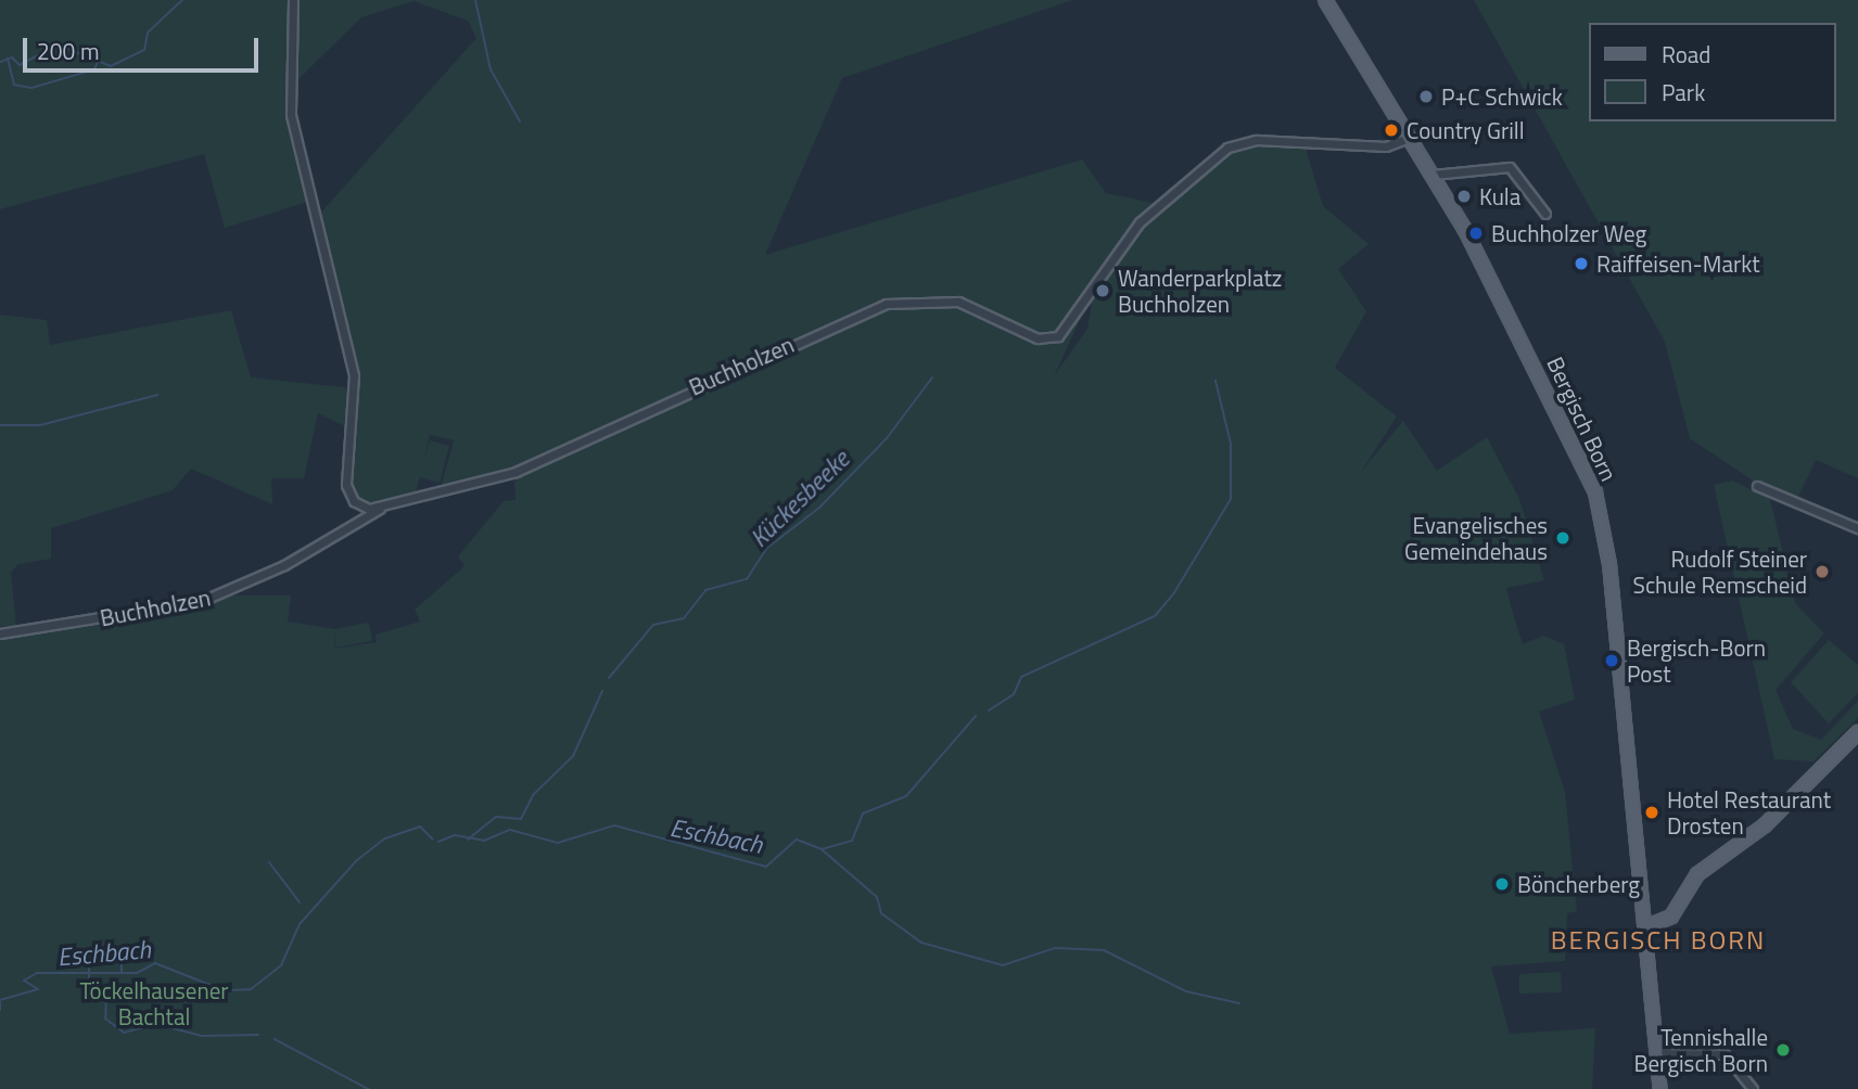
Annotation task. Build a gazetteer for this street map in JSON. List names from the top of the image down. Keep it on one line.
{"streets":{"main road":["Bergisch Born"],"street":["Buchholzen"]},"crossings":[["Buchholzen","Bergisch Born"]],"districts":["BERGISCH BORN"],"water":["Kückesbeeke","Eschbach"],"parks":["Töckelhausener Bachtal"],"places":["P+C Schwick","Country Grill","Kula","Buchholzer Weg","Raiffeisen-Markt","Wanderparkplatz Buchholzen","Evangelisches Gemeindehaus","Rudolf Steiner Schule Remscheid","Bergisch-Born Post","Hotel Restaurant Drosten","Böncherberg","Tennishalle Bergisch Born"],"legend":["Road","Park"],"scale_bar":"200 m"}
